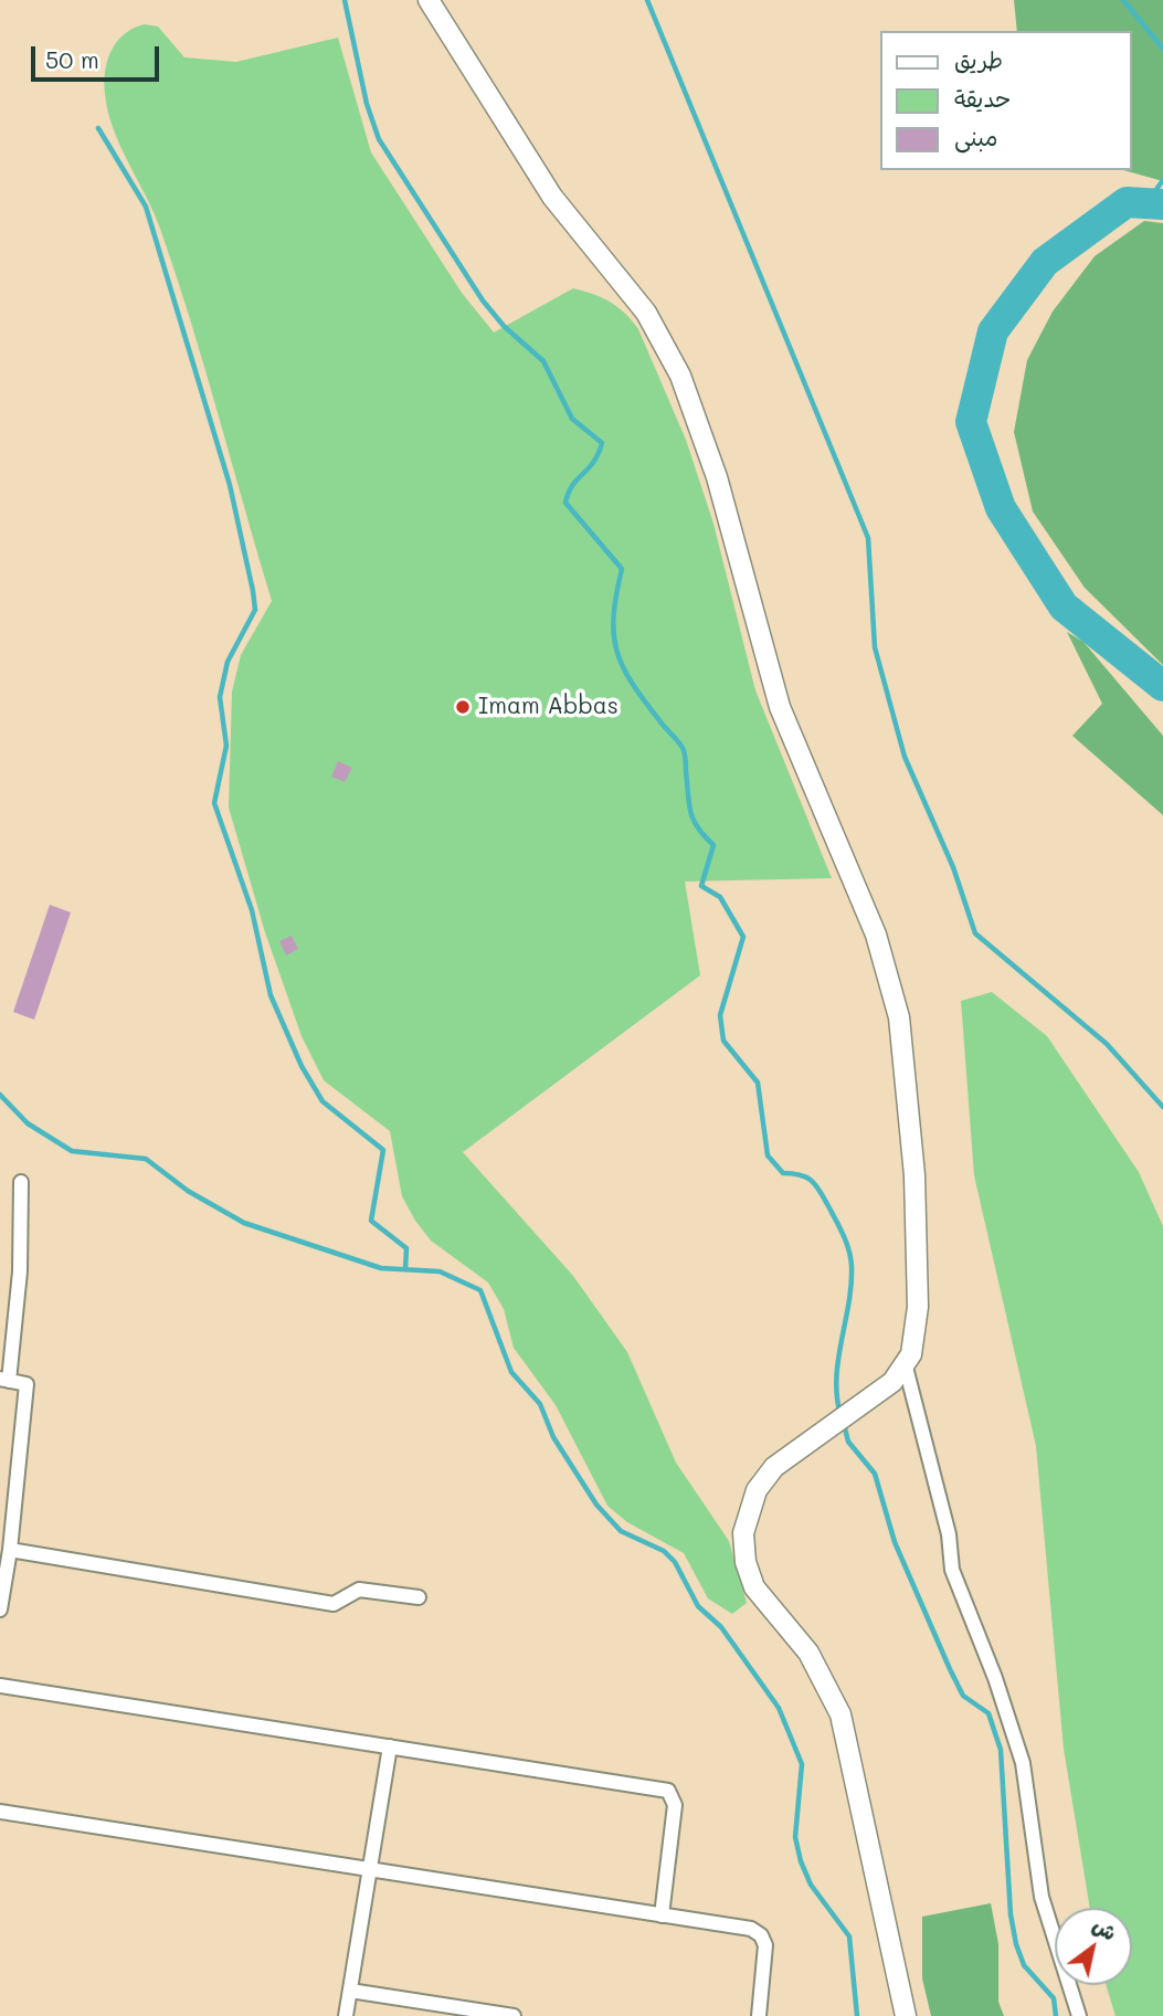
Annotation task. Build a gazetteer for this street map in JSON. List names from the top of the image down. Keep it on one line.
{"places":["Imam Abbas"],"legend":["طريق","حديقة","مبنى"],"scale_bar":"50 m","north":"top right"}
